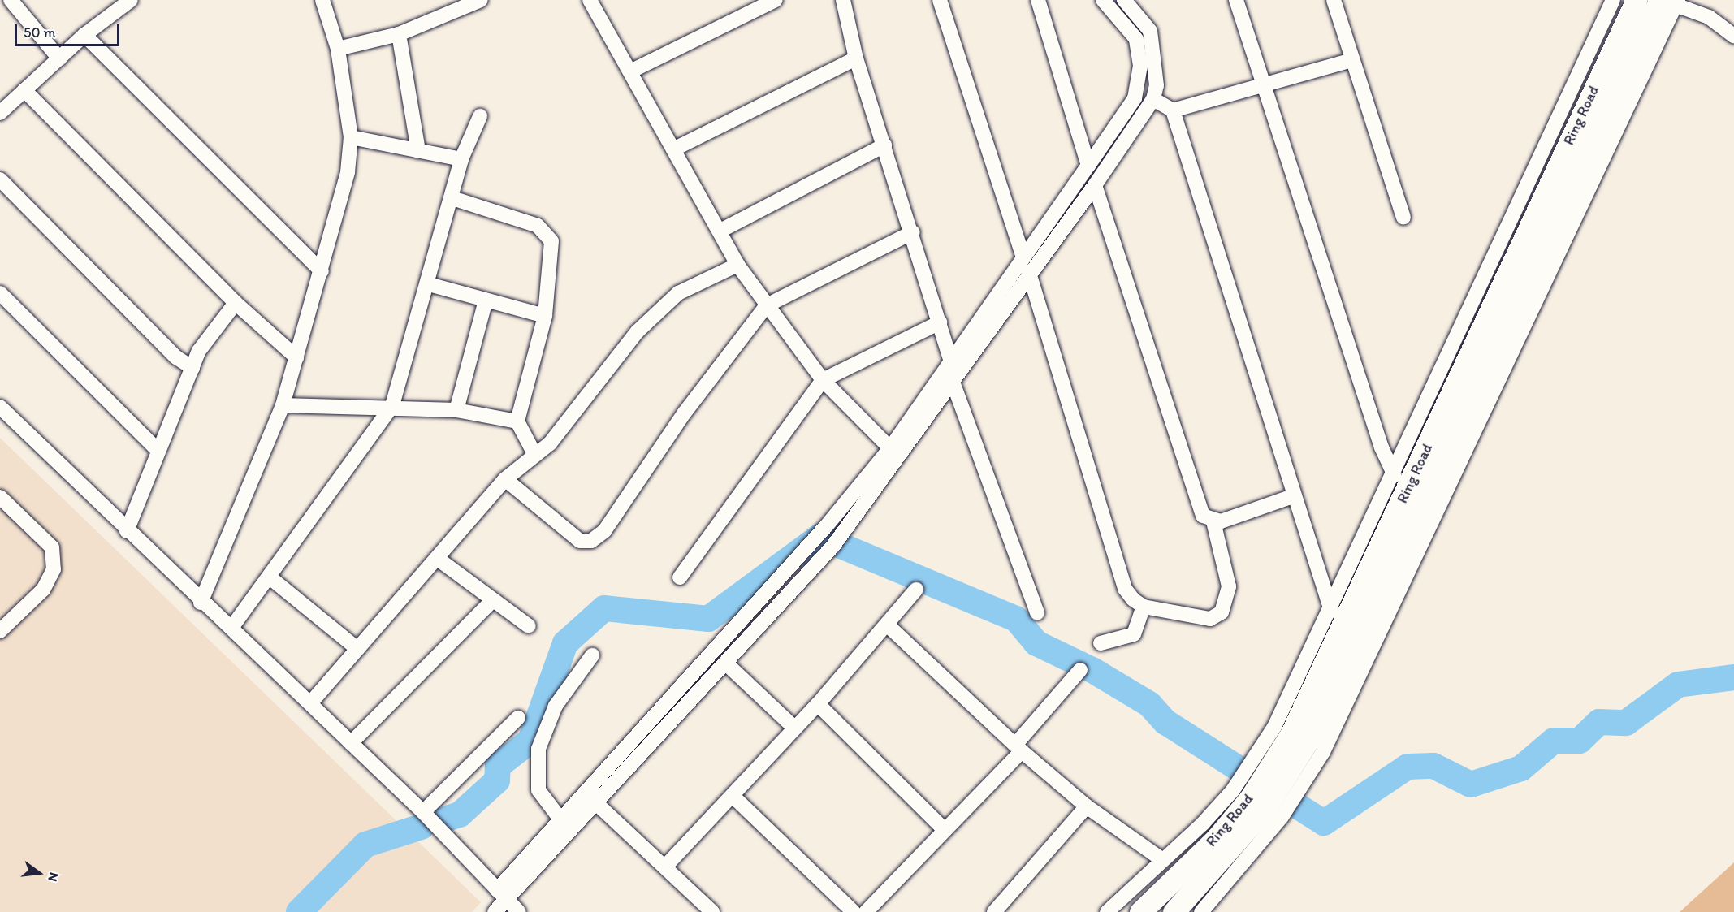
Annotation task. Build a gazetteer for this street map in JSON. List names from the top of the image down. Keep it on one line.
{"streets":{"highway":["Ring Road"]},"scale_bar":"50 m","north":"right"}
